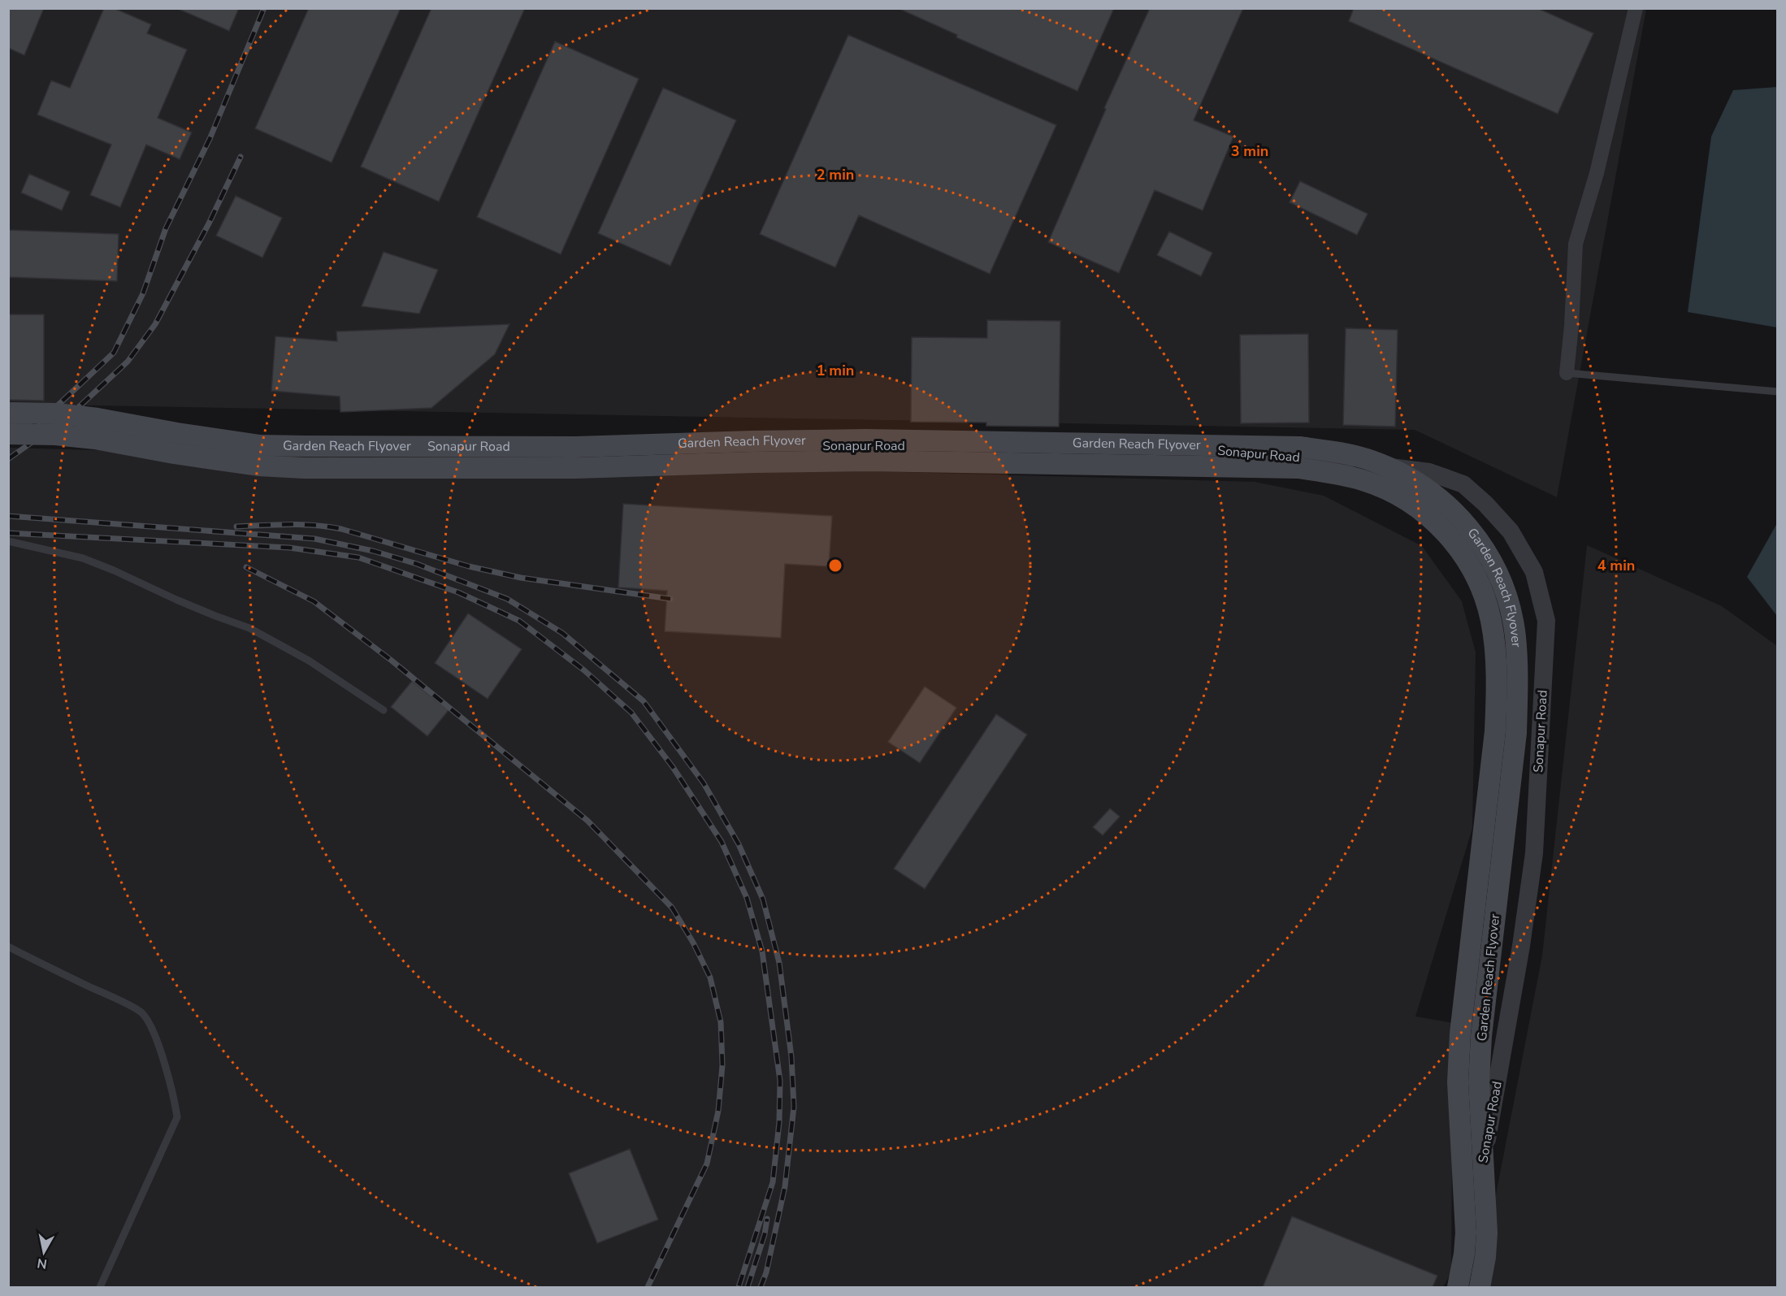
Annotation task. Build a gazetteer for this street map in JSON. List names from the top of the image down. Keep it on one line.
{"streets":{"main road":["Garden Reach Flyover"],"street":["Sonapur Road"]},"crossings":[["Garden Reach Flyover","Sonapur Road"]],"north":"bottom","rings":["3 min","2 min","1 min","4 min"]}
